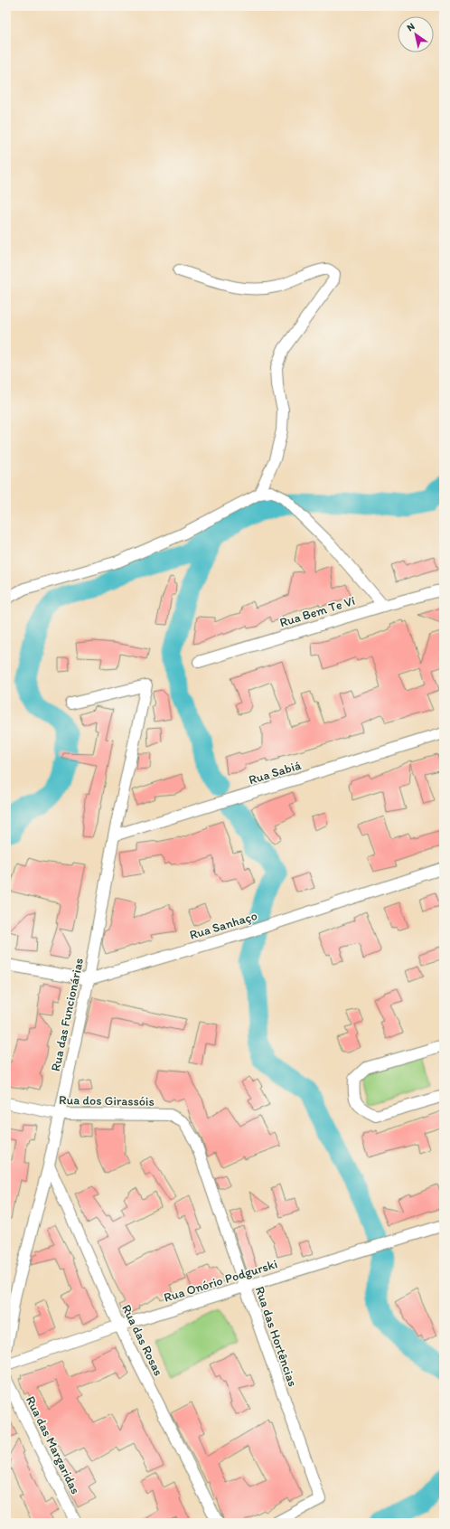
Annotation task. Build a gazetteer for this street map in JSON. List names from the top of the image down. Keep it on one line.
{"streets":{"street":["Rua Bem Te Ví","Rua Sabiá","Rua Sanhaço","Rua das Funcionárias","Rua dos Girassóis","Rua Onório Podgurski","Rua das Hortências","Rua das Rosas","Rua das Margaridas"]},"crossings":[["Rua Sabiá","Rua das Funcionárias"],["Rua Sanhaço","Rua das Funcionárias"],["Rua das Funcionárias","Rua dos Girassóis"],["Rua das Funcionárias","Rua das Rosas"],["Rua dos Girassóis","Rua das Hortências"],["Rua Onório Podgurski","Rua das Hortências"],["Rua Onório Podgurski","Rua das Rosas"]],"north":"top left"}
